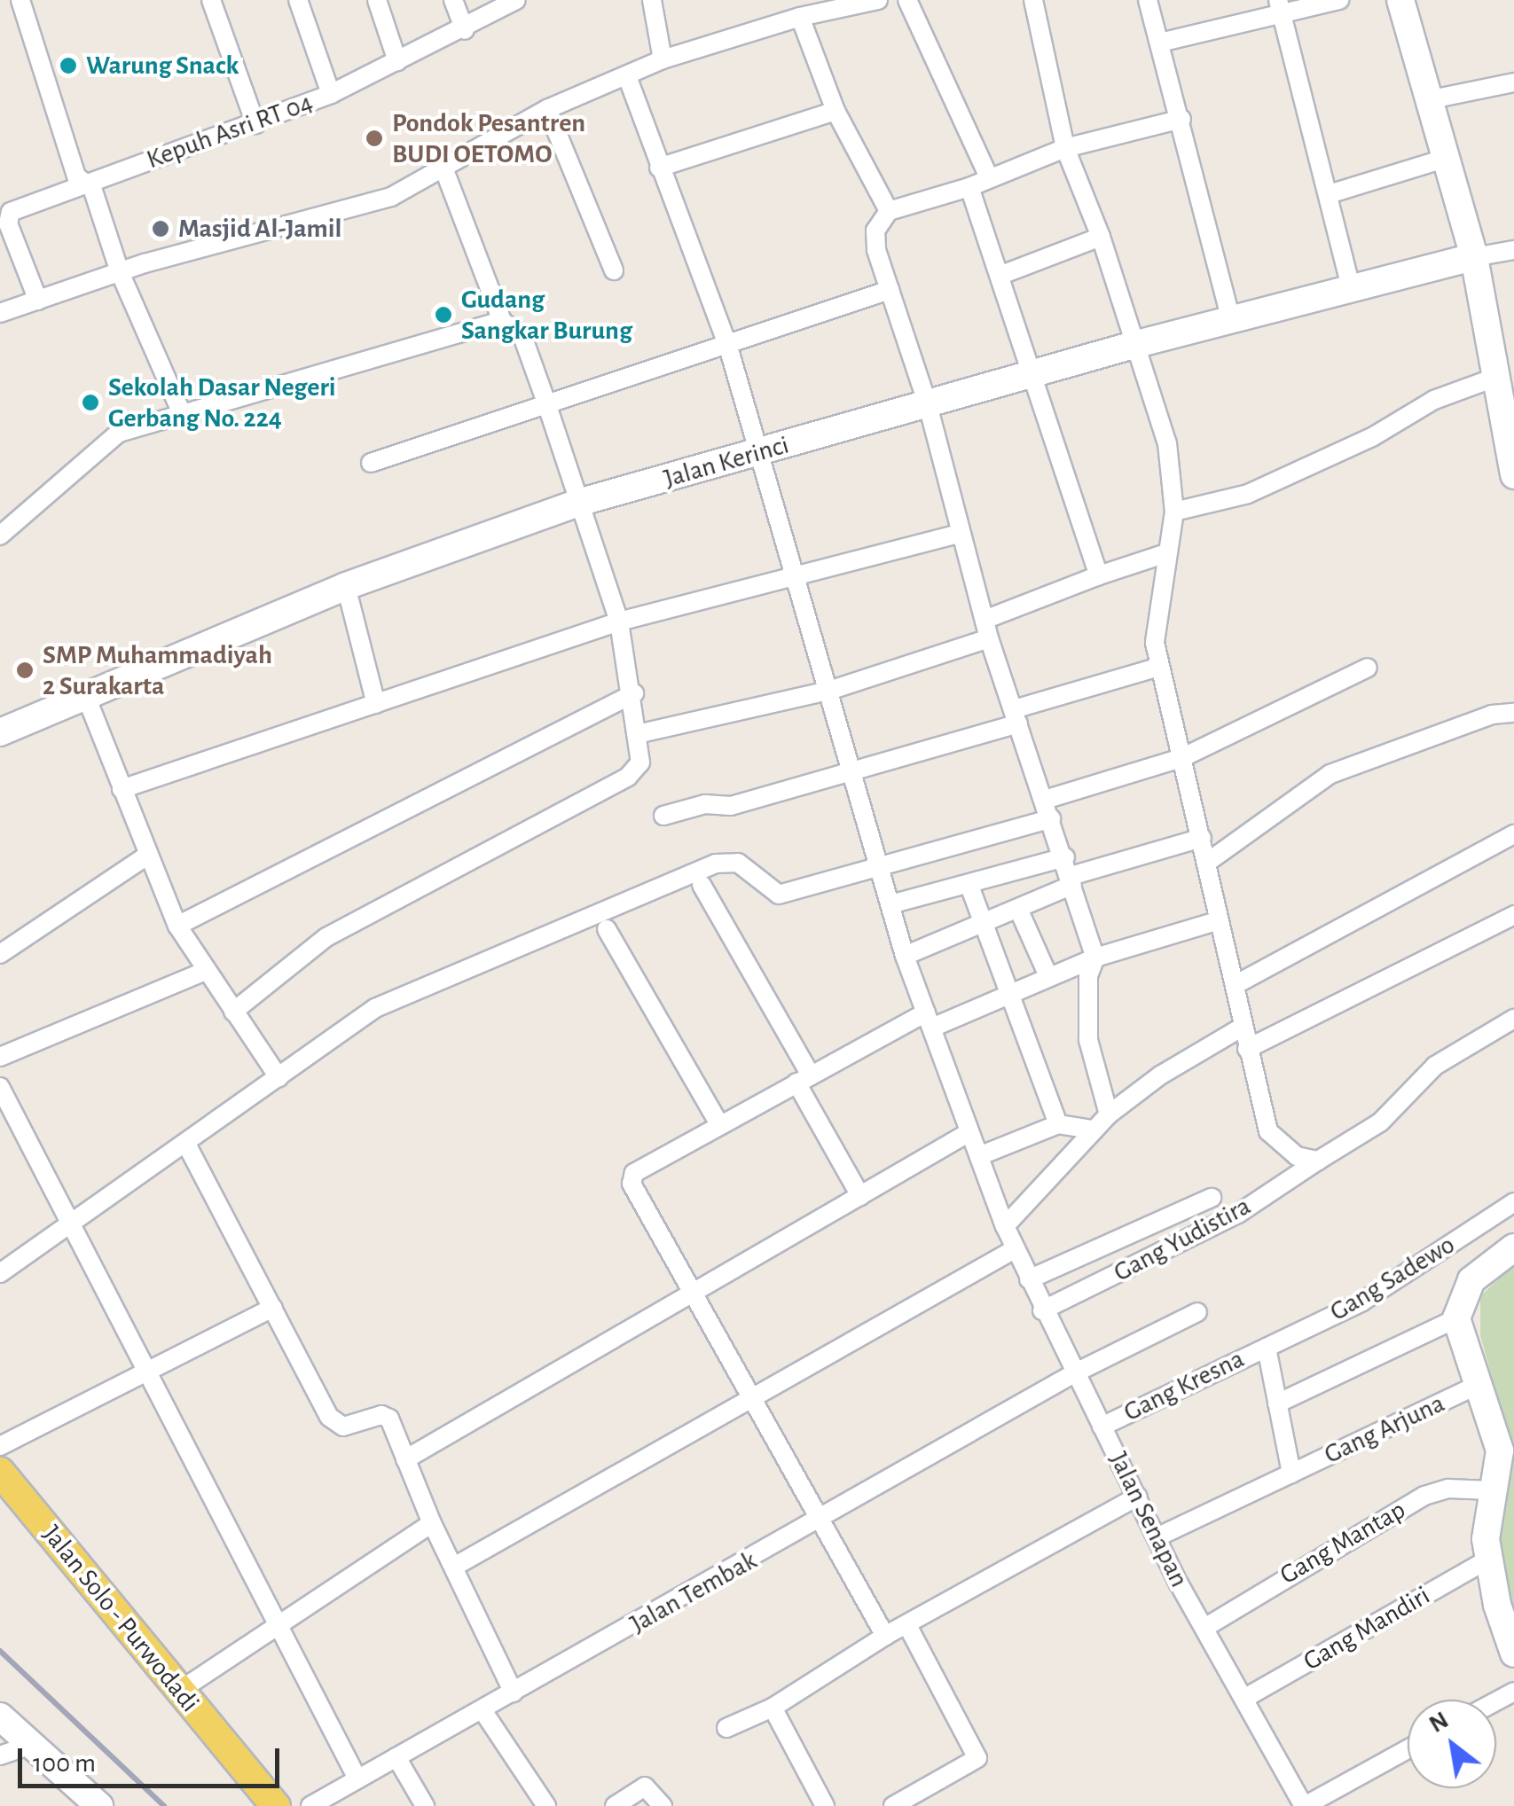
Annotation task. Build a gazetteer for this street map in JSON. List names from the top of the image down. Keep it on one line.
{"streets":{"main road":["Jalan Solo - Purwodadi"],"street":["Kepuh Asri RT 04","Jalan Kerinci","Gang Yudistira","Gang Sadewo","Gang Kresna","Gang Arjuna","Jalan Senapan","Gang Mantap","Jalan Tembak","Gang Mandiri"]},"crossings":[["Jalan Kerinci","Jalan Senapan"],["Gang Yudistira","Jalan Senapan"],["Gang Sadewo","Gang Kresna"],["Gang Kresna","Jalan Senapan"],["Gang Arjuna","Jalan Senapan"],["Jalan Senapan","Gang Mantap"],["Jalan Senapan","Jalan Tembak"],["Jalan Senapan","Gang Mandiri"]],"places":["Warung Snack","Pondok Pesantren BUDI OETOMO","Masjid Al-Jamil","Gudang Sangkar Burung","Sekolah Dasar Negeri Gerbang No. 224","SMP Muhammadiyah 2 Surakarta"],"scale_bar":"100 m","north":"top left"}
